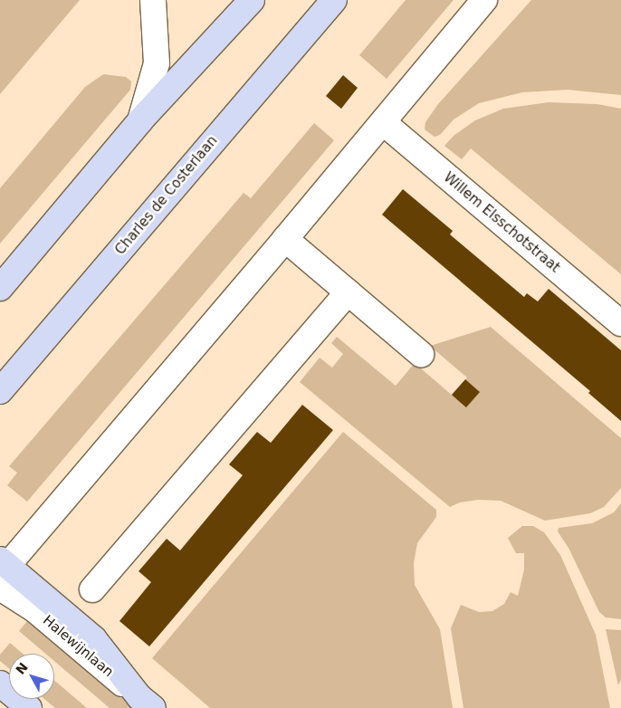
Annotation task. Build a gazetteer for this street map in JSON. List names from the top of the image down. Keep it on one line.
{"streets":{"main road":["Charles de Costerlaan"],"street":["Willem Elsschotstraat"]},"north":"top left"}
